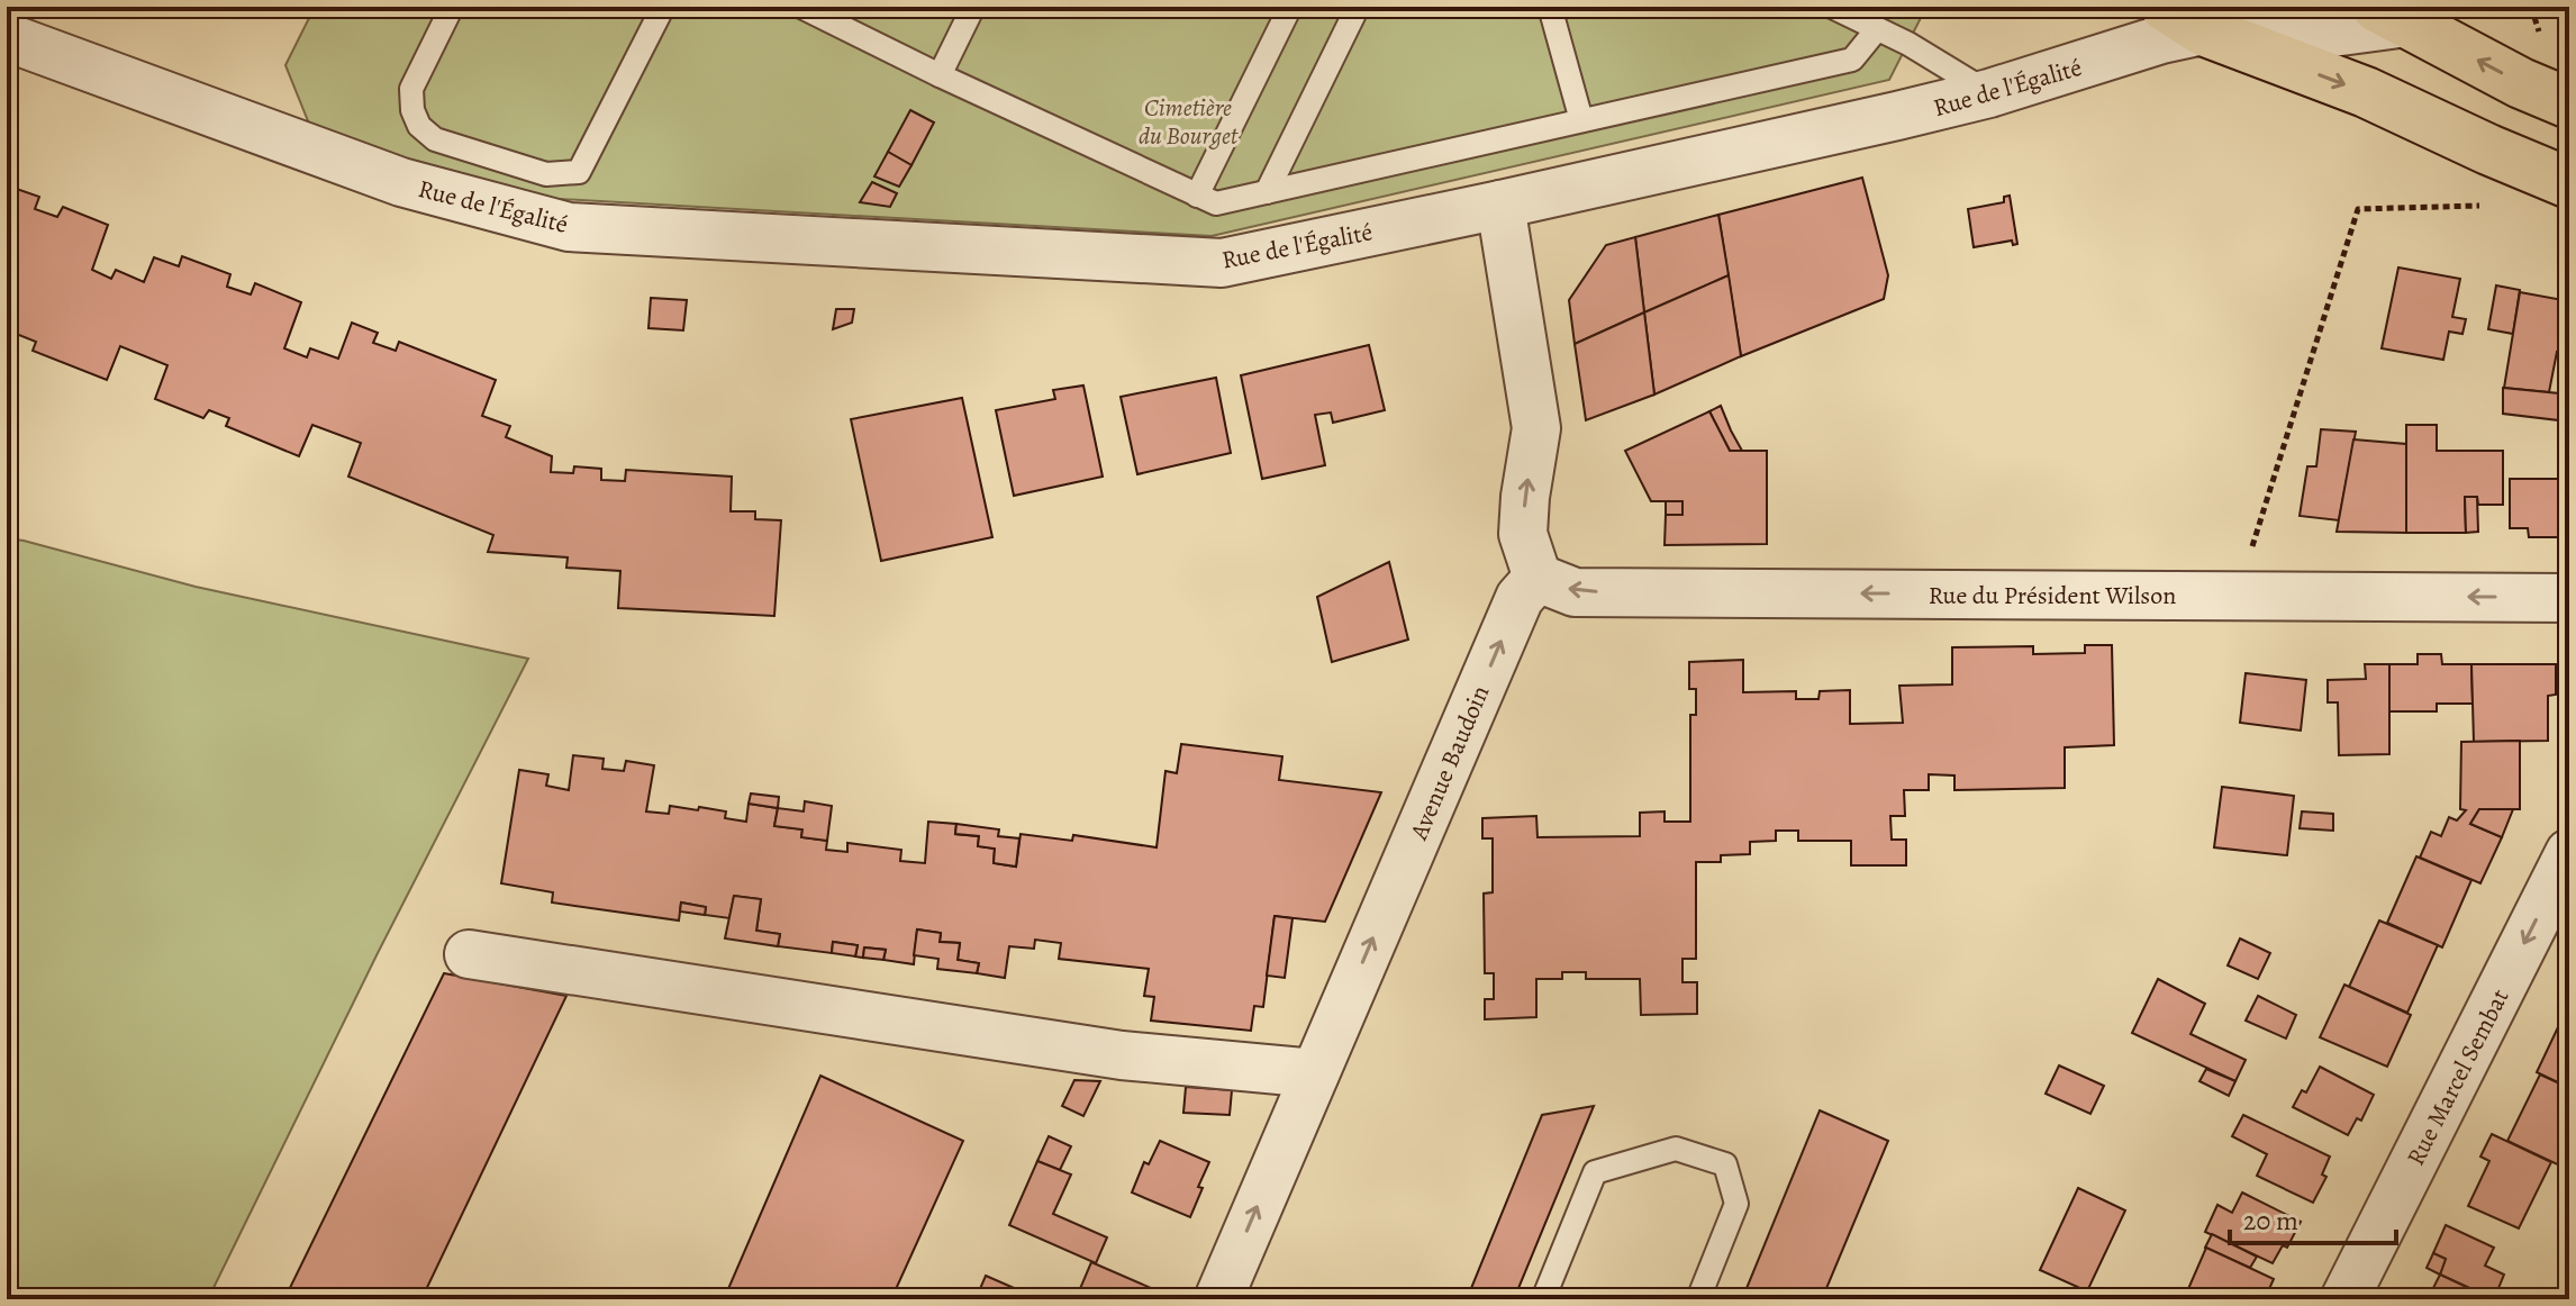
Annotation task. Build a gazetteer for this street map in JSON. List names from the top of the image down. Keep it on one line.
{"streets":{"street":["Rue de l'Égalité","Rue du Président Wilson","Avenue Baudoin","Rue Marcel Sembat"]},"crossings":[["Rue du Président Wilson","Avenue Baudoin"]],"one_way":["Rue du Président Wilson","Avenue Baudoin","Rue Marcel Sembat"],"parks":["Cimetière du Bourget"],"scale_bar":"20 m"}
